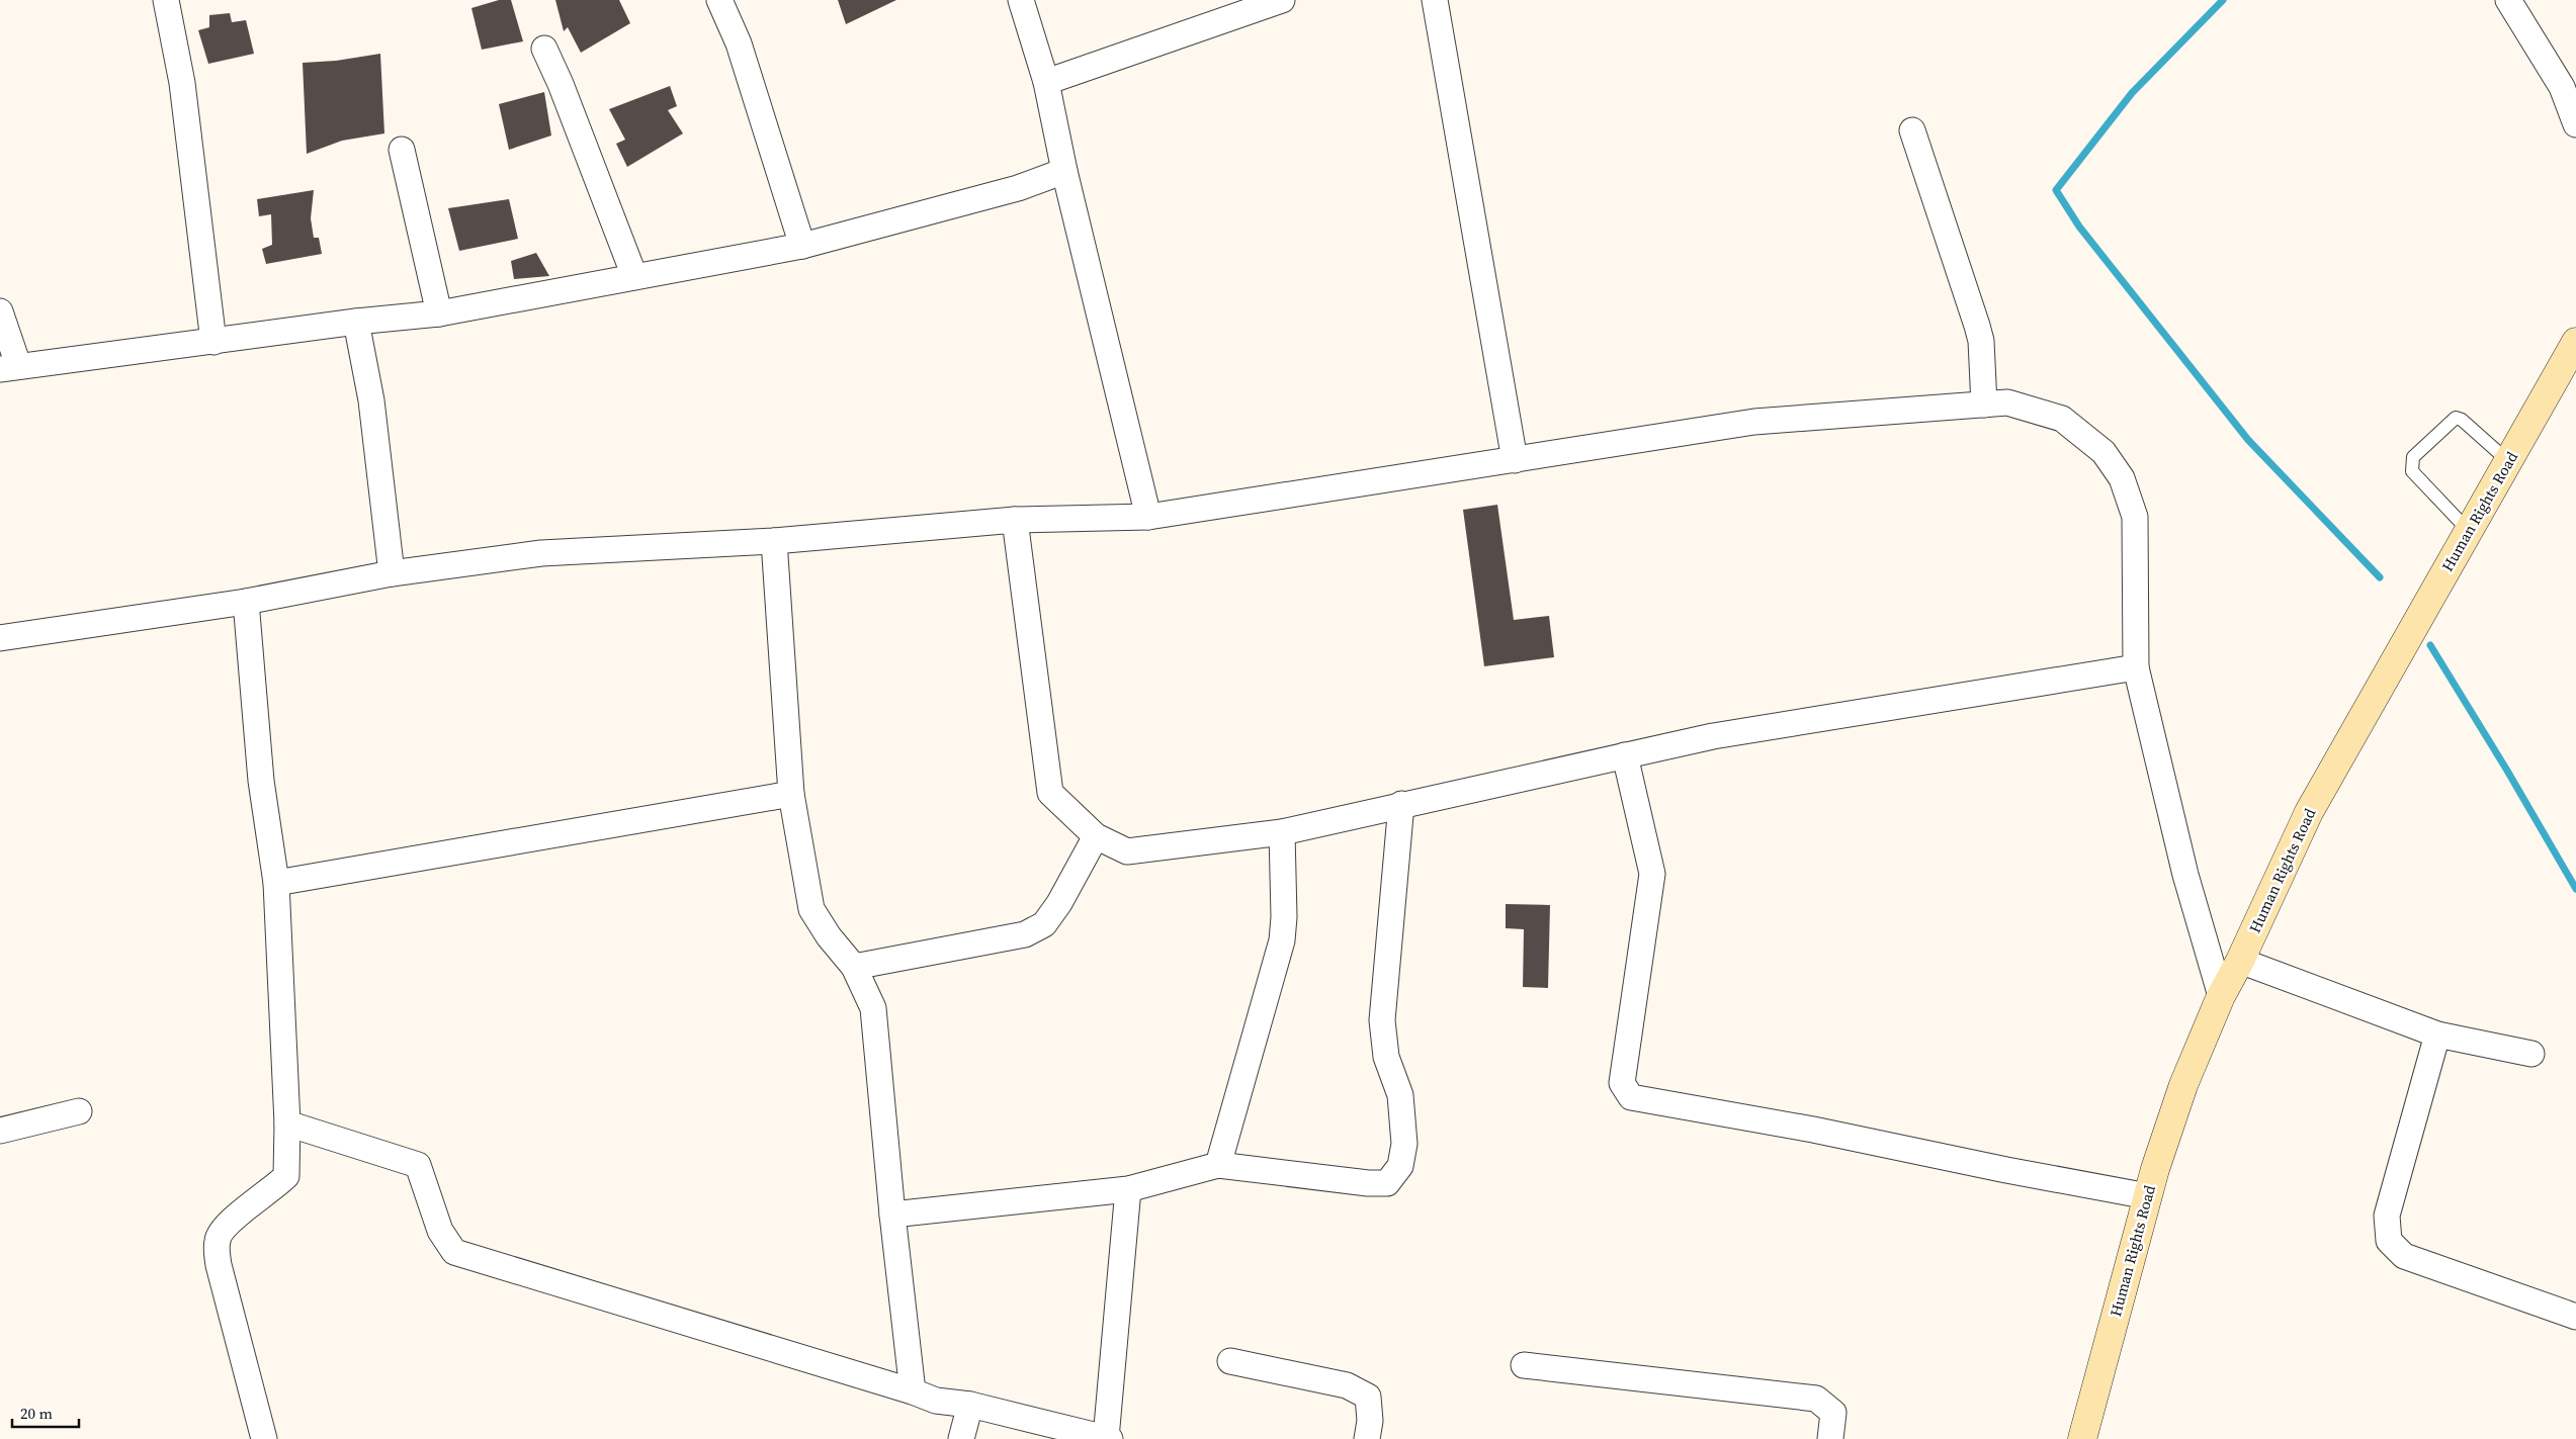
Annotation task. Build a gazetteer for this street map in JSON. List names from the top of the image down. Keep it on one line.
{"streets":{"street":["Human Rights Road"]},"scale_bar":"20 m"}
